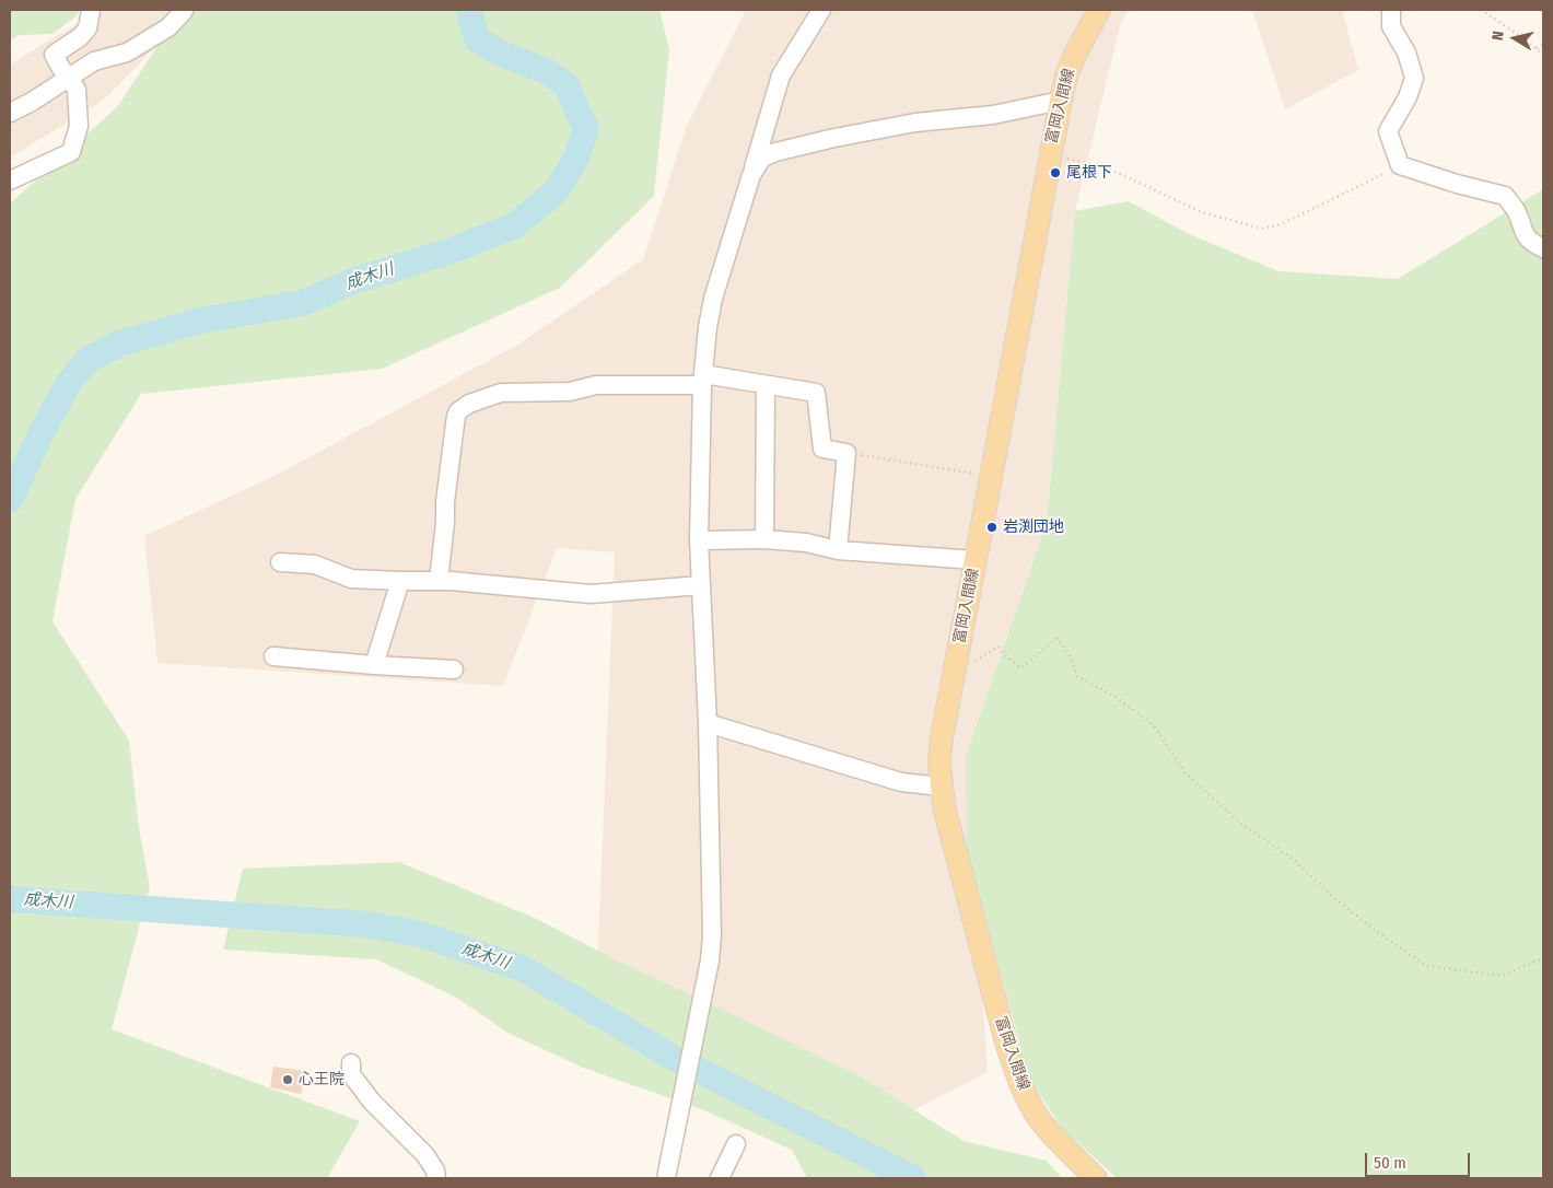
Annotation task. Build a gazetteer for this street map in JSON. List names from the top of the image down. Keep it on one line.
{"streets":{"main road":["富岡入間線"]},"water":["成木川"],"places":["尾根下","岩渕団地","心王院"],"scale_bar":"50 m","north":"left"}
